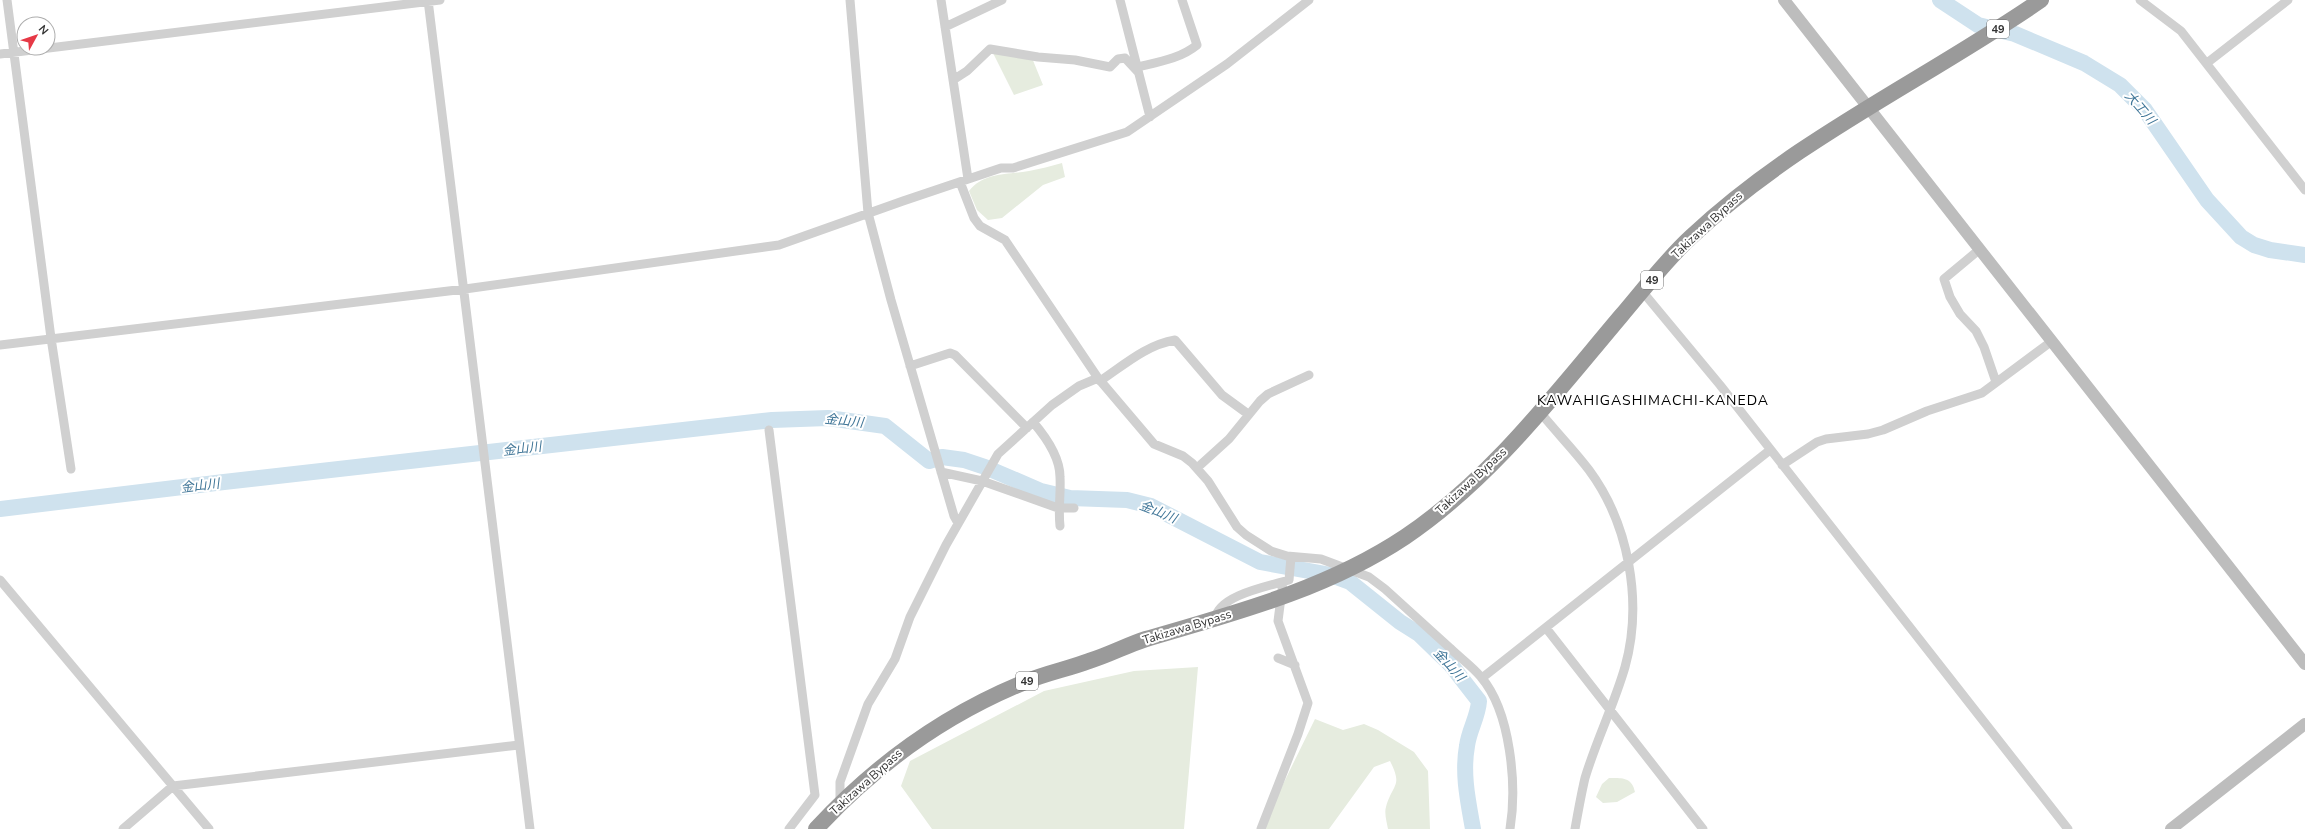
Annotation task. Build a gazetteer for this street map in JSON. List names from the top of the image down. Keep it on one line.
{"streets":{"highway":["49","Takizawa Bypass"]},"districts":["KAWAHIGASHIMACHI-KANEDA"],"water":["大工川","金山川"],"north":"top right"}
